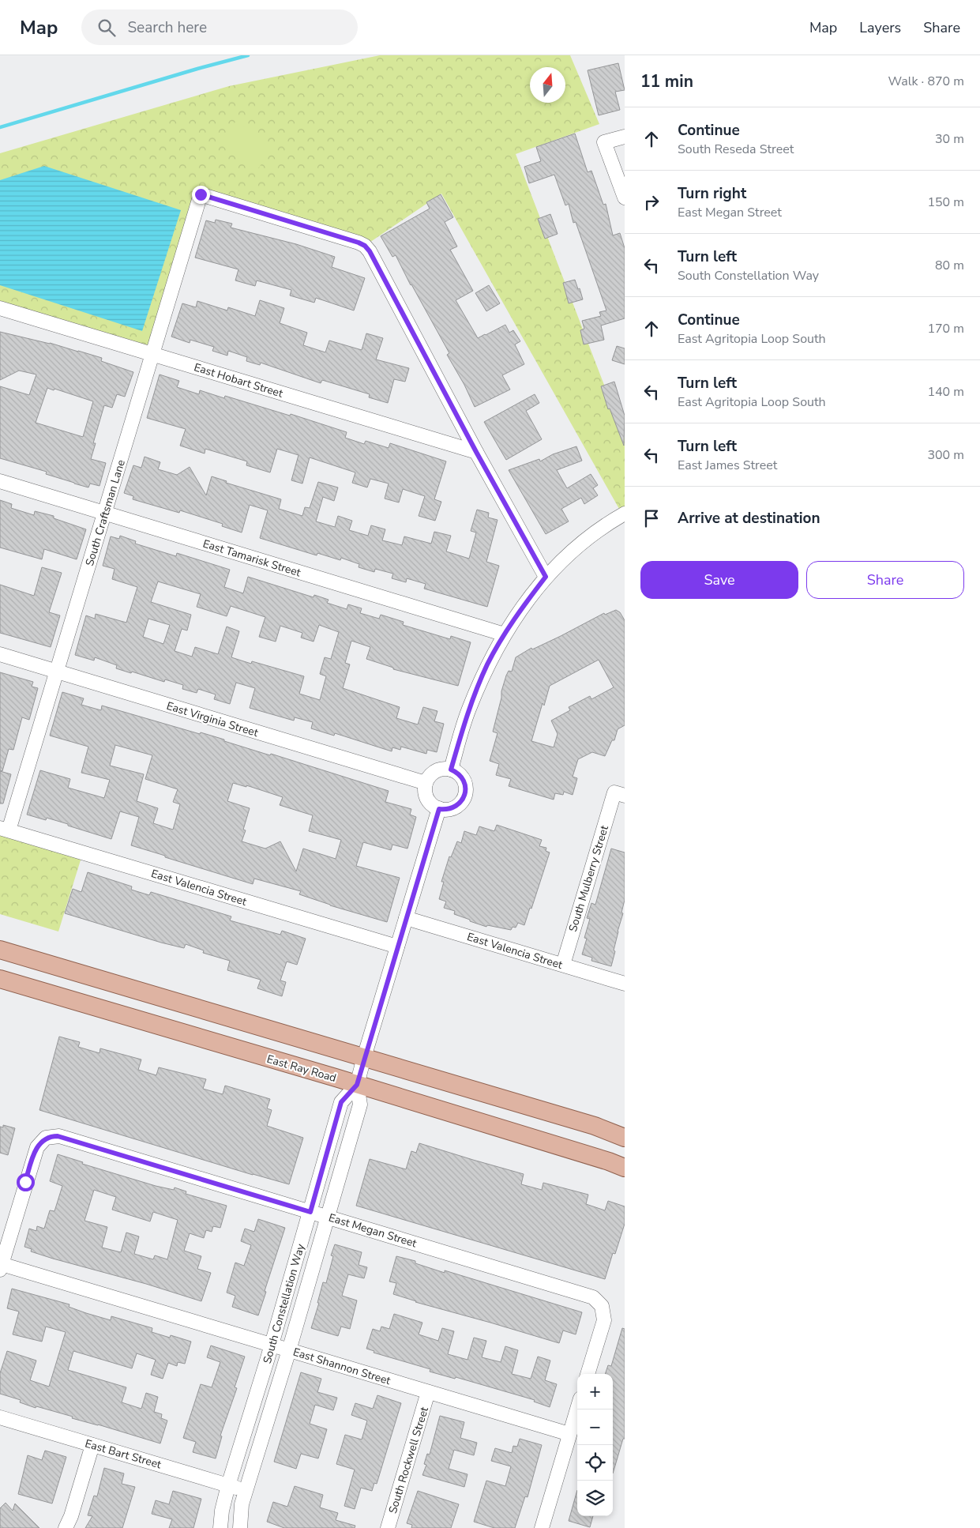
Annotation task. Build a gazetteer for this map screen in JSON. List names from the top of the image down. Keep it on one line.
{"streets":{"main road":["East Ray Road"],"street":["East Hobart Street","South Craftsman Lane","East Tamarisk Street","East Virginia Street","South Mulberry Street","East Valencia Street","East Megan Street","South Constellation Way","East Shannon Street","East Bart Street","South Rockwell Street"]},"crossings":[["East Hobart Street","South Craftsman Lane"],["South Craftsman Lane","East Tamarisk Street"],["South Craftsman Lane","East Virginia Street"],["South Craftsman Lane","East Valencia Street"],["South Mulberry Street","East Valencia Street"],["East Ray Road","South Constellation Way"],["East Megan Street","South Constellation Way"],["East Megan Street","East Shannon Street"],["South Constellation Way","East Shannon Street"],["South Constellation Way","East Bart Street"],["East Shannon Street","South Rockwell Street"]],"north":"top","page":{"header":"Map","search":"Search here","nav":["Map","Layers","Share"],"heading":["11 min","Walk · 870 m"],"list":[["Continue","South Reseda Street","30 m"],["Turn right","East Megan Street","150 m"],["Turn left","South Constellation Way","80 m"],["Continue","East Agritopia Loop South","170 m"],["Turn left","East Agritopia Loop South","140 m"],["Turn left","East James Street","300 m"],"Arrive at destination"],"buttons":["Save","Share"],"map_buttons":["+","−"]}}
